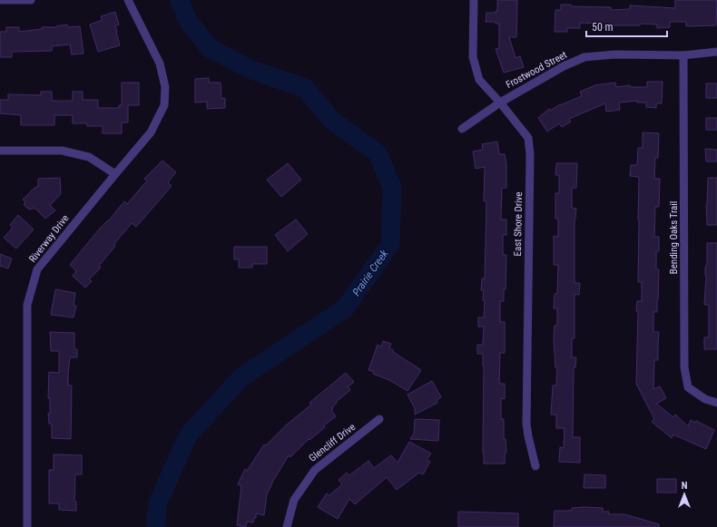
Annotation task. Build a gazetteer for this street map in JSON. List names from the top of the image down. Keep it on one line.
{"streets":{"street":["Frostwood Street","East Shore Drive","Bending Oaks Trail","Riverway Drive","Glencliff Drive"]},"crossings":[["Frostwood Street","East Shore Drive"],["Frostwood Street","Bending Oaks Trail"]],"water":["Prairie Creek"],"scale_bar":"50 m","north":"top"}
